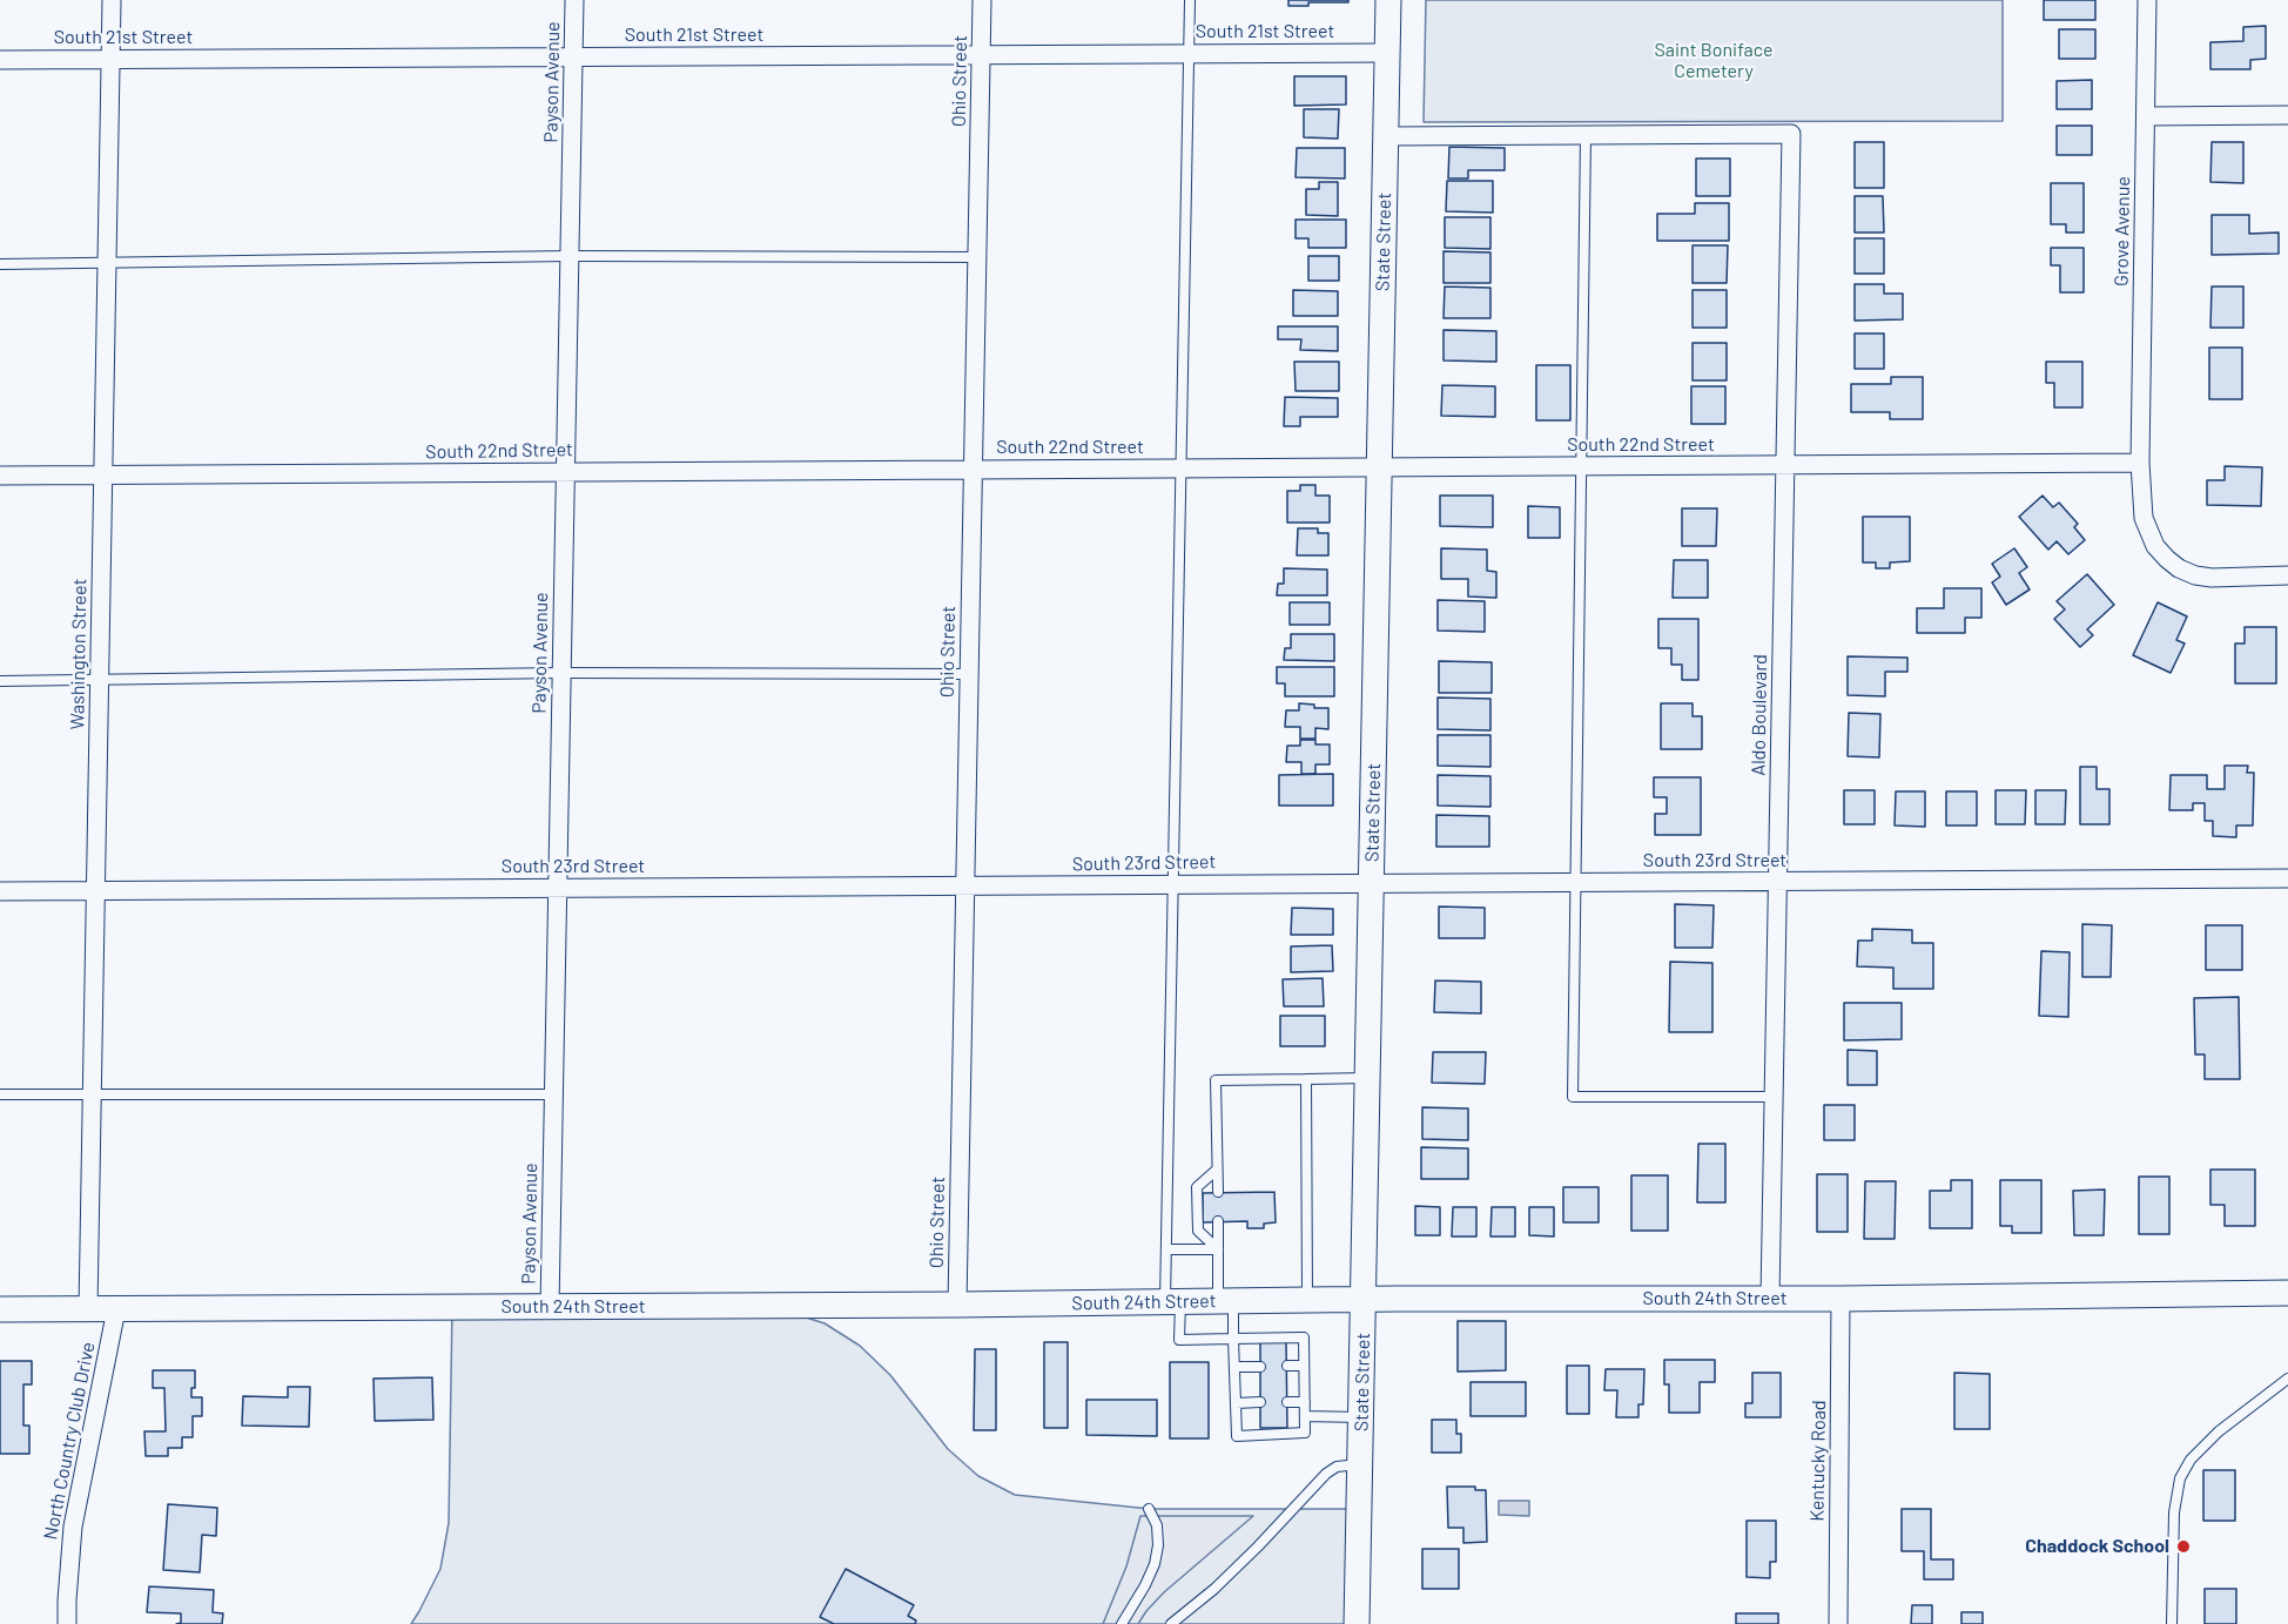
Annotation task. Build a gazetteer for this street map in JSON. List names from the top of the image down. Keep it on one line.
{"streets":{"street":["South 21st Street","Ohio Street","Payson Avenue","Grove Avenue","State Street","South 22nd Street","Washington Street","Aldo Boulevard","South 23rd Street","South 24th Street","North Country Club Drive","Kentucky Road"]},"crossings":[["South 21st Street","Ohio Street"],["South 21st Street","Payson Avenue"],["South 21st Street","State Street"],["South 21st Street","Washington Street"],["Ohio Street","South 22nd Street"],["Ohio Street","South 23rd Street"],["Ohio Street","South 24th Street"],["Payson Avenue","South 22nd Street"],["Payson Avenue","South 23rd Street"],["Payson Avenue","South 24th Street"],["Grove Avenue","South 22nd Street"],["State Street","South 22nd Street"],["State Street","South 23rd Street"],["State Street","South 24th Street"],["South 22nd Street","Washington Street"],["South 22nd Street","Aldo Boulevard"],["Washington Street","South 23rd Street"],["Washington Street","South 24th Street"],["Aldo Boulevard","South 23rd Street"],["Aldo Boulevard","South 24th Street"],["South 24th Street","North Country Club Drive"],["South 24th Street","Kentucky Road"]],"parks":["Saint Boniface Cemetery"],"places":["Chaddock School"]}
